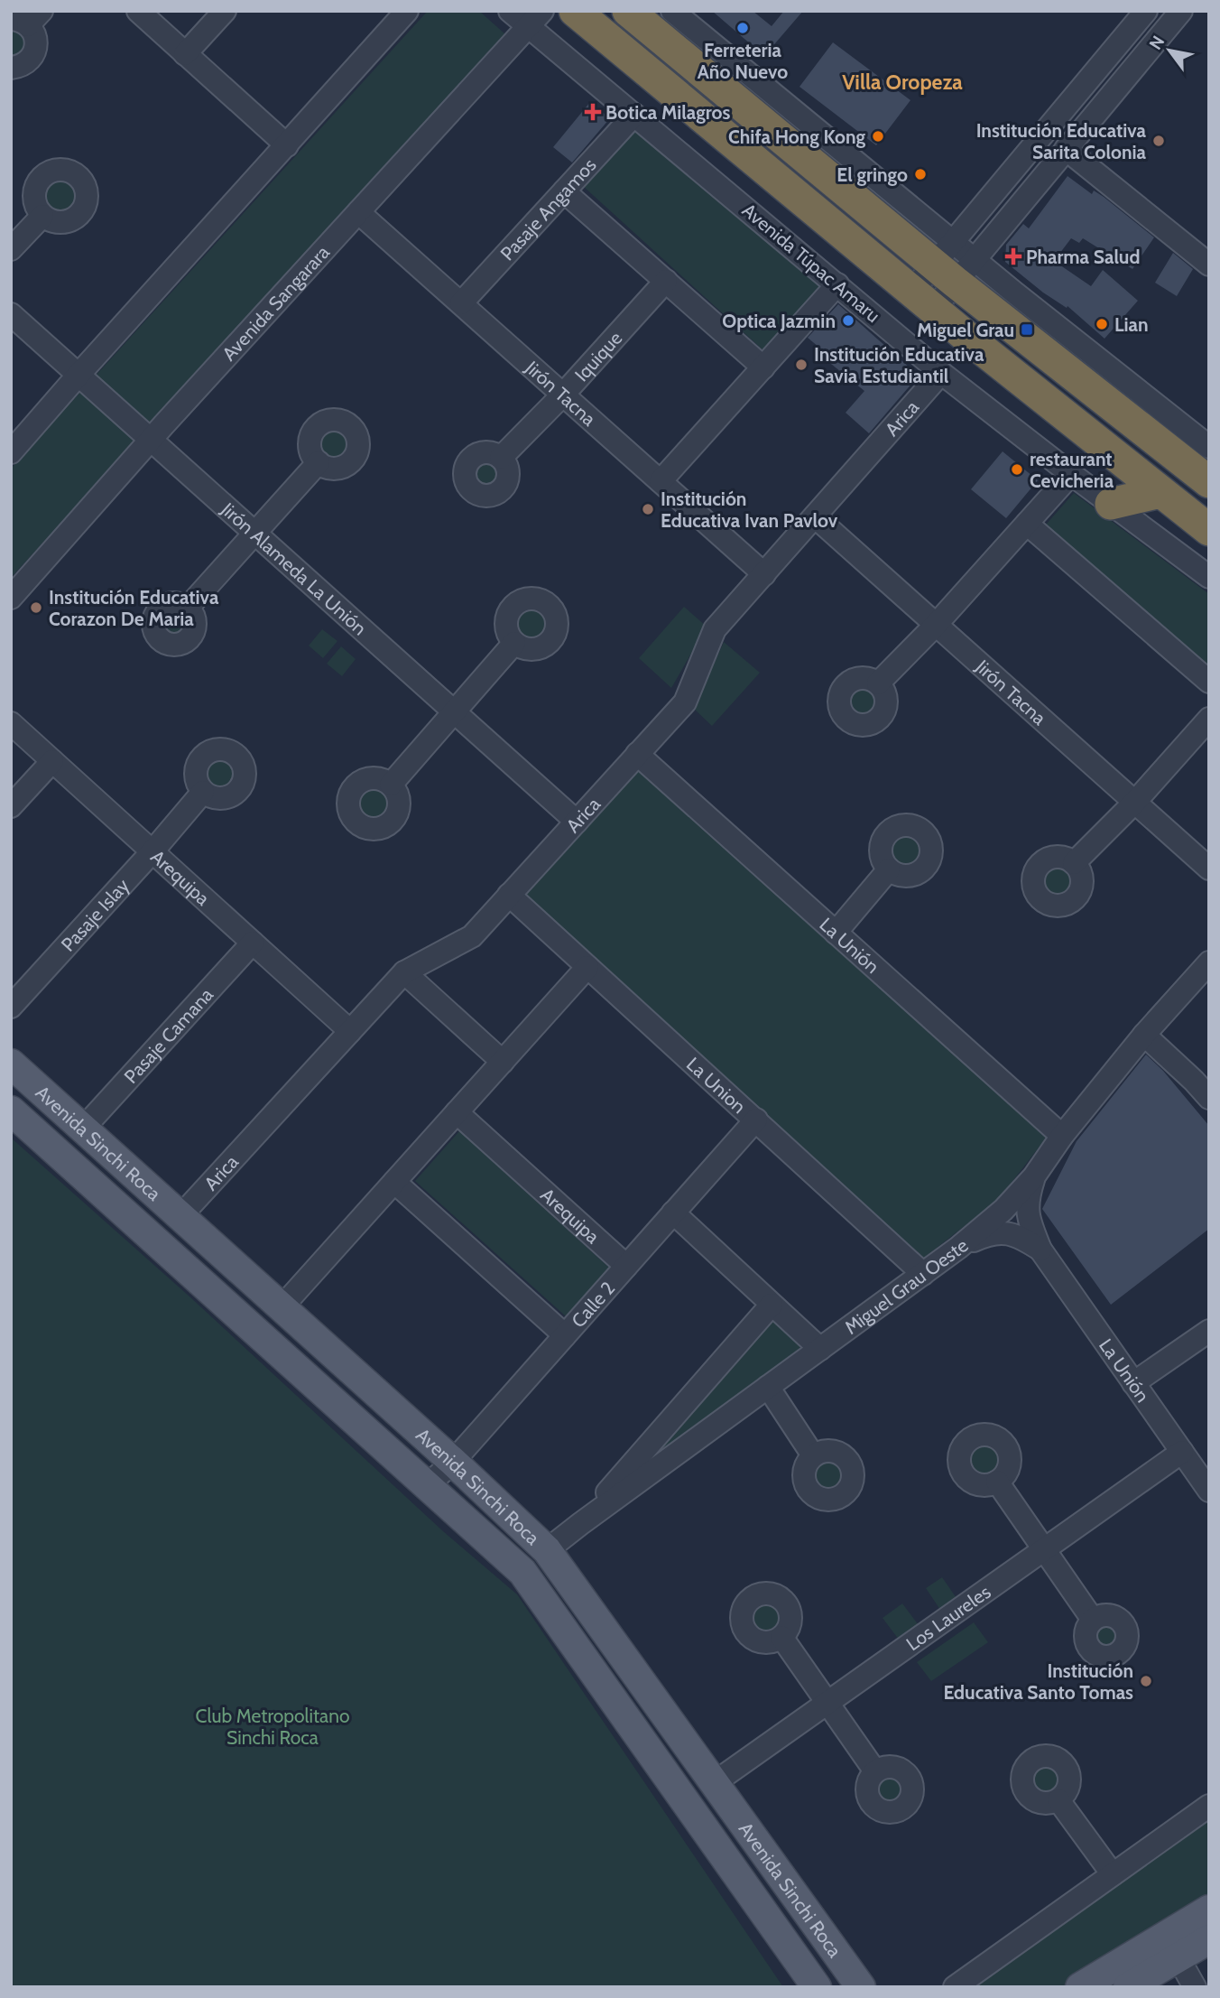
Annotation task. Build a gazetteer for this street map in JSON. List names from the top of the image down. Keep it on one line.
{"streets":{"main road":["Avenida Sinchi Roca"],"street":["Pasaje Angamos","Avenida Túpac Amaru","Avenida Sangarara","Iquique","Jirón Tacna","Arica","Jirón Alameda La Unión","Arequipa","Pasaje Islay","La Unión","Pasaje Camana","La Union","Miguel Grau Oeste","Calle 2","Los Laureles"]},"crossings":[["Pasaje Angamos","Avenida Túpac Amaru"],["Pasaje Angamos","Jirón Tacna"],["Avenida Túpac Amaru","Avenida Sangarara"],["Avenida Túpac Amaru","Arica"],["Avenida Sangarara","Jirón Tacna"],["Avenida Sangarara","Jirón Alameda La Unión"],["Iquique","Jirón Tacna"],["Jirón Tacna","Arica"],["Arica","Jirón Alameda La Unión"],["Arica","Arequipa"],["Arica","La Unión"],["Arica","La Union"],["Arica","Avenida Sinchi Roca"],["Arequipa","Pasaje Islay"],["Arequipa","Pasaje Camana"],["Arequipa","Calle 2"],["La Unión","Miguel Grau Oeste"],["La Unión","Los Laureles"],["Pasaje Camana","Avenida Sinchi Roca"],["La Union","Miguel Grau Oeste"],["La Union","Calle 2"],["Avenida Sinchi Roca","Miguel Grau Oeste"],["Avenida Sinchi Roca","Calle 2"],["Avenida Sinchi Roca","Los Laureles"]],"districts":["Villa Oropeza"],"parks":["Club Metropolitano Sinchi Roca"],"places":{"other":["Ferreteria Año Nuevo","Chifa Hong Kong","Institución Educativa Sarita Colonia","El gringo","Optica Jazmin","Lian","Institución Educativa Savia Estudiantil","restaurant Cevicheria","Institución Educativa Ivan Pavlov","Institución Educativa Corazon De Maria","Institución Educativa Santo Tomas"],"health":["Botica Milagros","Pharma Salud"],"transit":["Miguel Grau"]},"north":"top left"}
